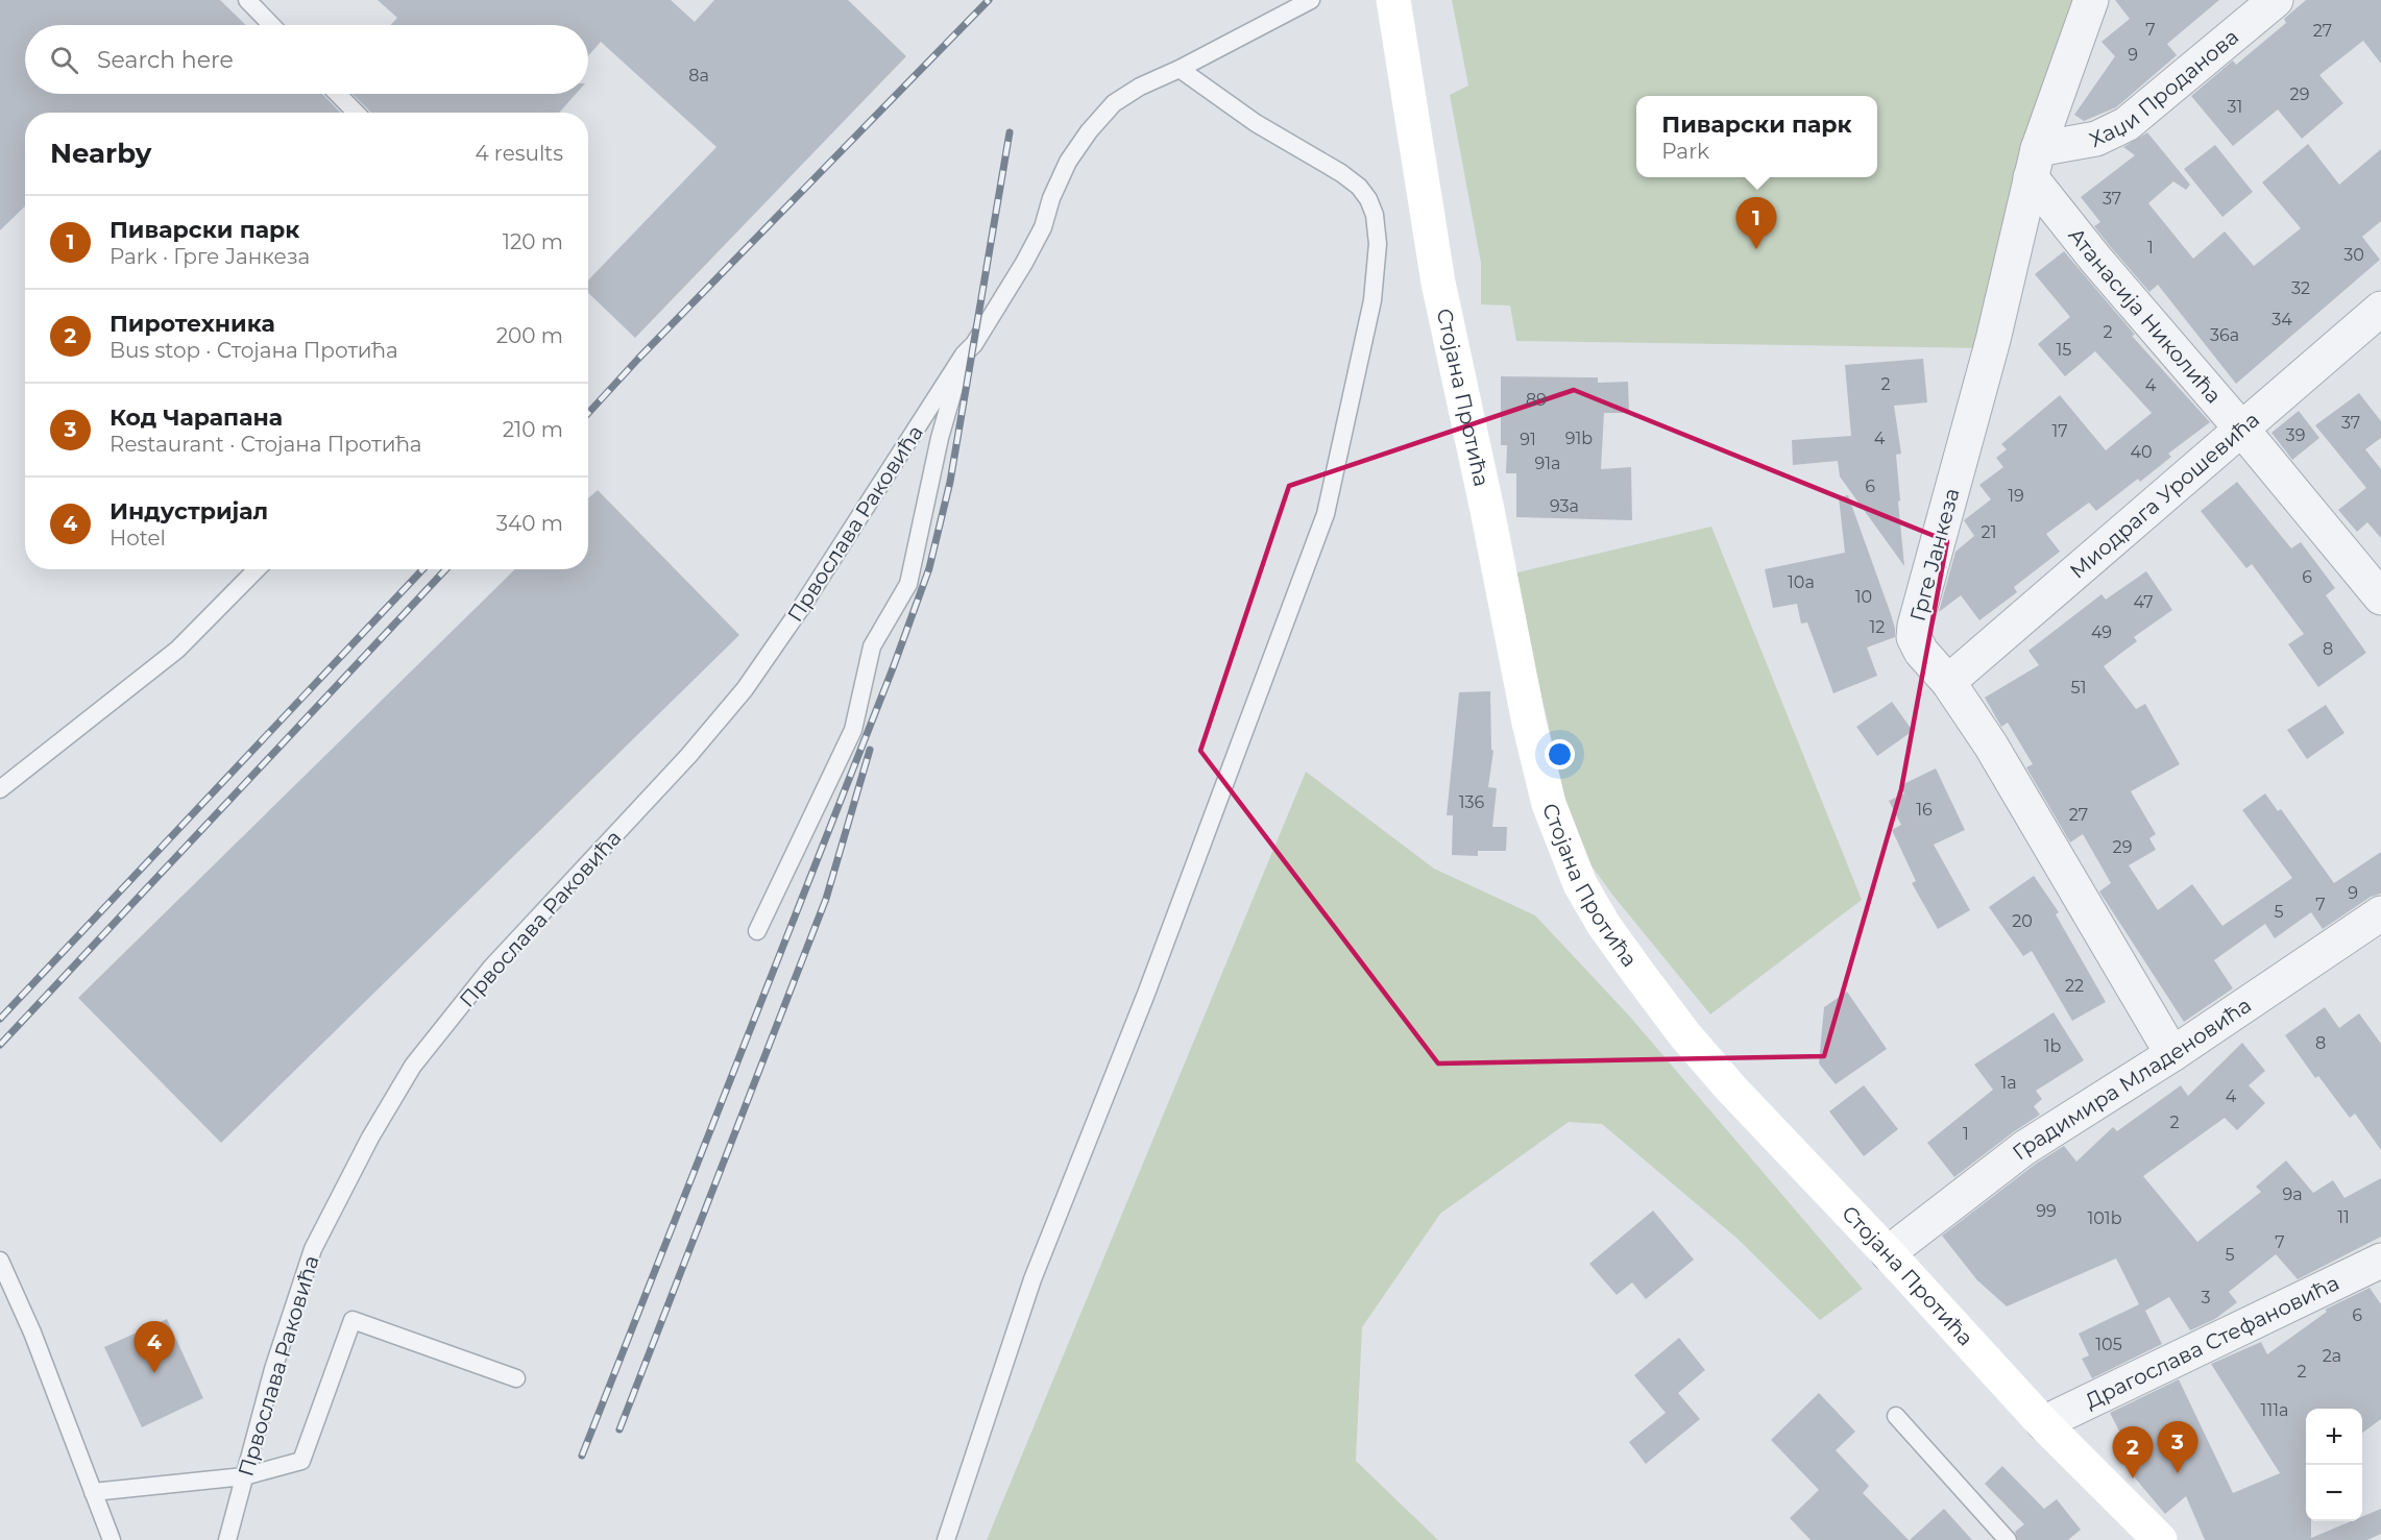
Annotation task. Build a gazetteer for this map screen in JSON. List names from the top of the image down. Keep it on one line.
{"streets":{"main road":["Стојана Протића"],"street":["Хаџи Проданова","Атанасија Николића","Миодрага Урошевића","Грге Јанкеза","Градимира Младеновића","Драгослава Стефановића"],"lane":["Првослава Раковића"]},"crossings":[["Хаџи Проданова","Атанасија Николића"],["Хаџи Проданова","Грге Јанкеза"],["Атанасија Николића","Миодрага Урошевића"],["Атанасија Николића","Грге Јанкеза"],["Стојана Протића","Градимира Младеновића"],["Стојана Протића","Драгослава Стефановића"],["Миодрага Урошевића","Грге Јанкеза"],["Грге Јанкеза","Градимира Младеновића"]],"house_numbers":["7","27","9","8a","29","31","37","1","30","32","34","2","36a","15","2","4","89","37","17","39","91b","4","91","40","91a","6","19","93a","21","6","10a","10","47","12","49","8","51","136","16","27","29","9","7","5","20","22","8","1b","1a","4","2","1","9a","99","11","101b","7","5","3","6","105","2a","2","111a"],"page":{"search":"Search here","popup":["Пиварски парк","Park"],"heading":["Nearby","4 results"],"list":[{"mark":"1","name":"Пиварски парк","note":"Park · Грге Јанкеза","value":"120 m"},{"mark":"2","name":"Пиротехника","note":"Bus stop · Стојана Протића","value":"200 m"},{"mark":"3","name":"Код Чарапана","note":"Restaurant · Стојана Протића","value":"210 m"},{"mark":"4","name":"Индустријал","note":"Hotel","value":"340 m"}],"pins":["1","4","3","2"],"map_buttons":["+","−"]}}
